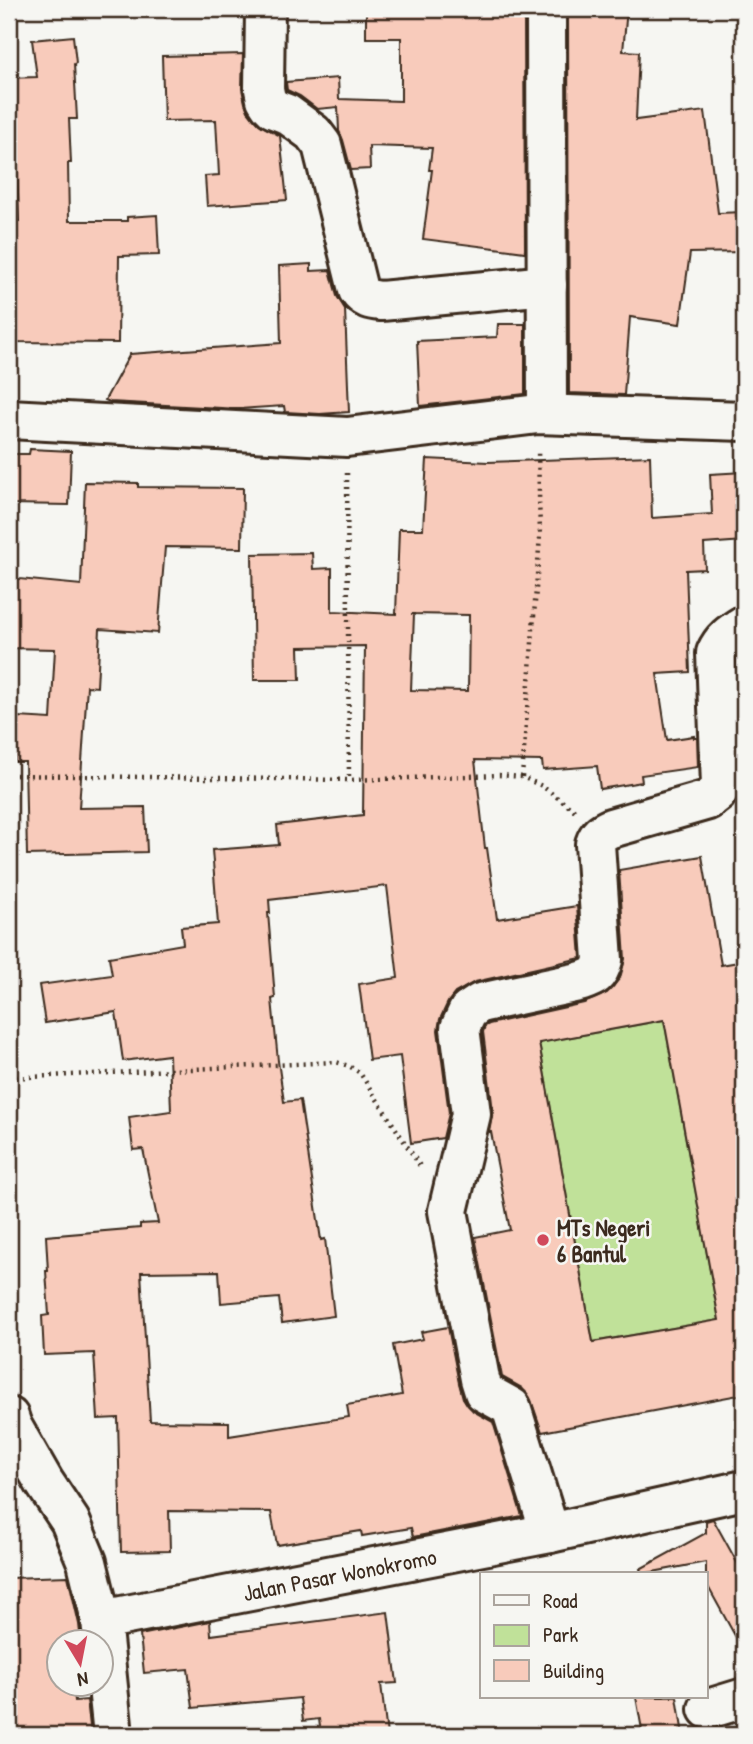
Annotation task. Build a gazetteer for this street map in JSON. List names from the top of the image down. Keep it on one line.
{"streets":{"street":["Jalan Pasar Wonokromo"]},"places":["MTs Negeri 6 Bantul"],"legend":["Road","Park","Building"],"north":"bottom"}
